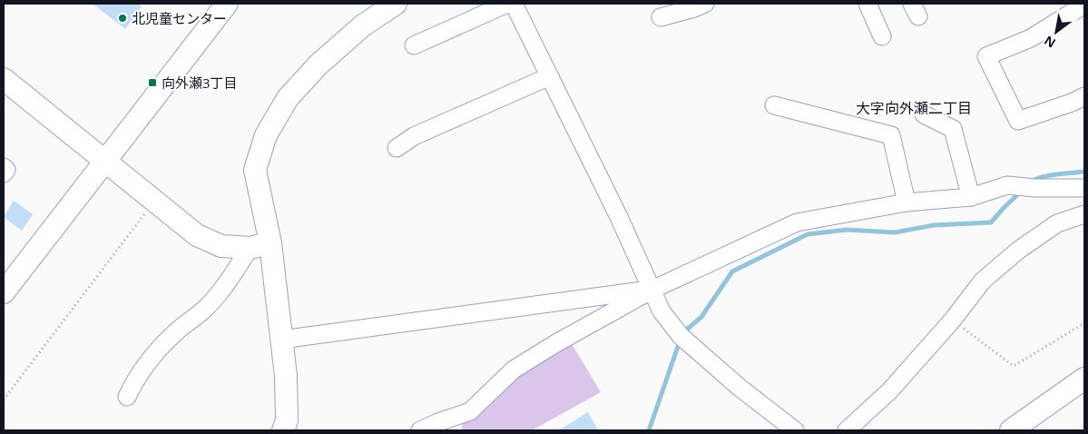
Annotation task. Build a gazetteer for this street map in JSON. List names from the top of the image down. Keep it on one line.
{"districts":["大字向外瀬二丁目"],"places":{"other":["北児童センター"],"transit":["向外瀬3丁目"]},"north":"bottom left"}
